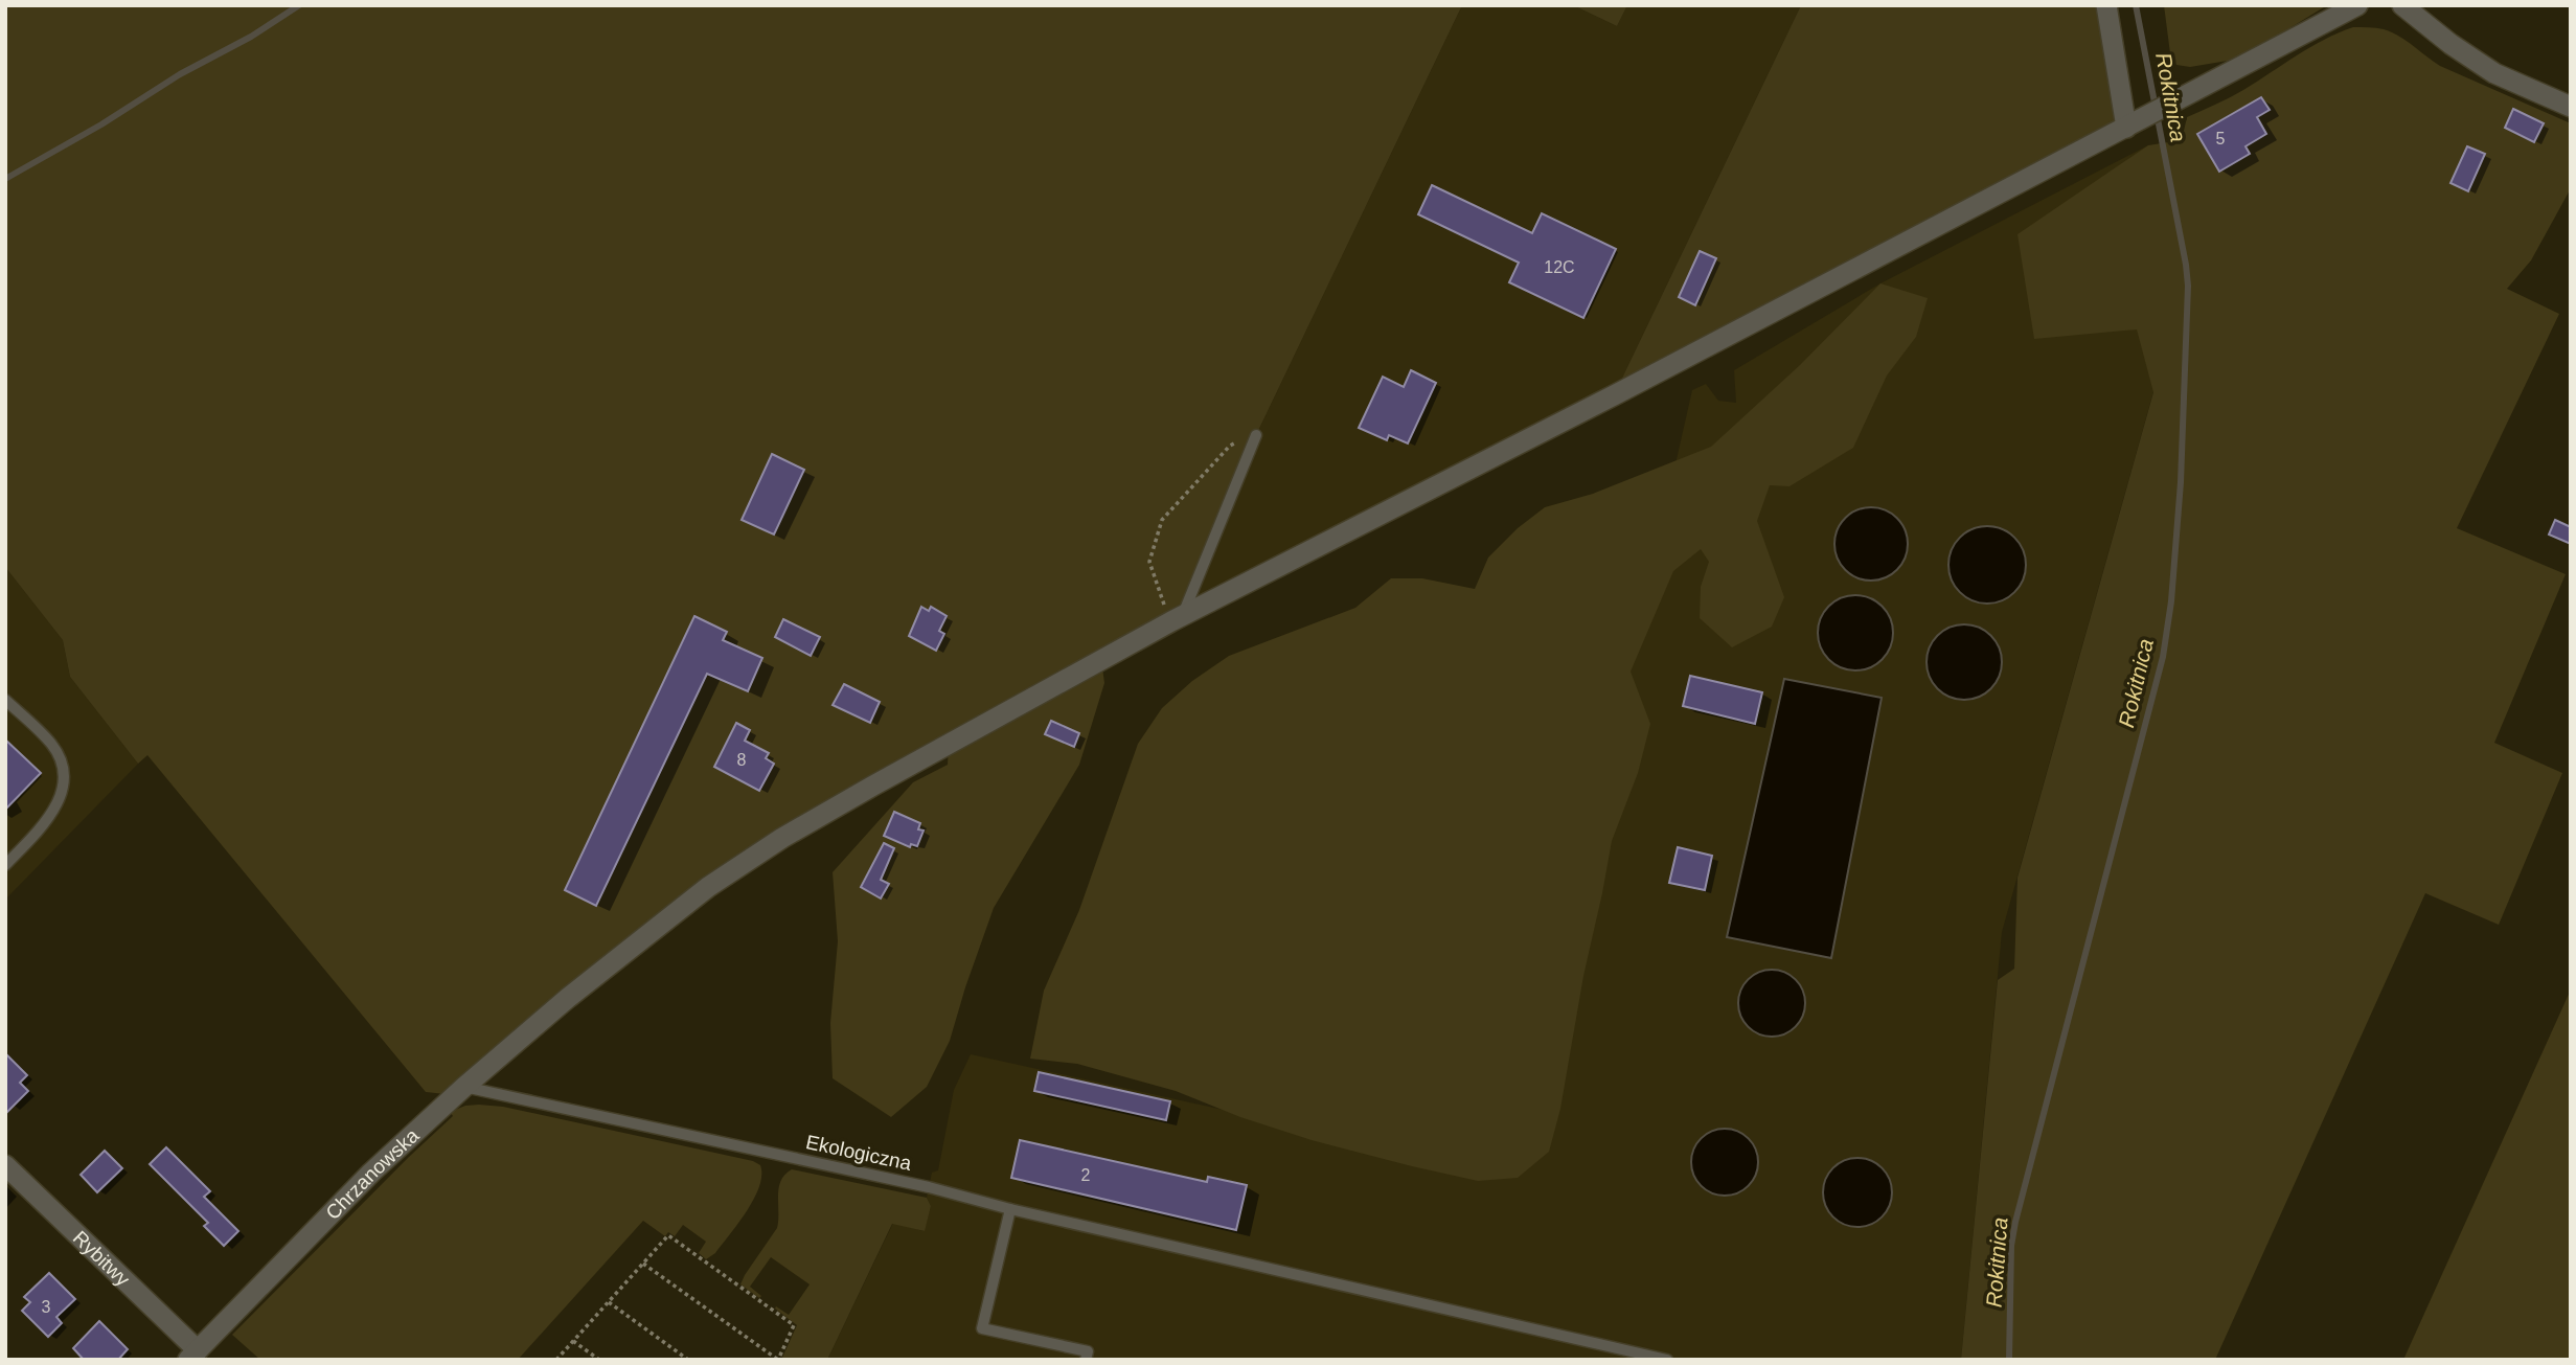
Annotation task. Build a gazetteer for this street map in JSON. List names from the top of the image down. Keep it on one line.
{"streets":{"street":["Chrzanowska","Rybitwy"],"lane":["Ekologiczna"]},"crossings":[["Ekologiczna","Chrzanowska"],["Chrzanowska","Rybitwy"]],"water":["Rokitnica"],"house_numbers":["5","12C","8","2","3"]}
